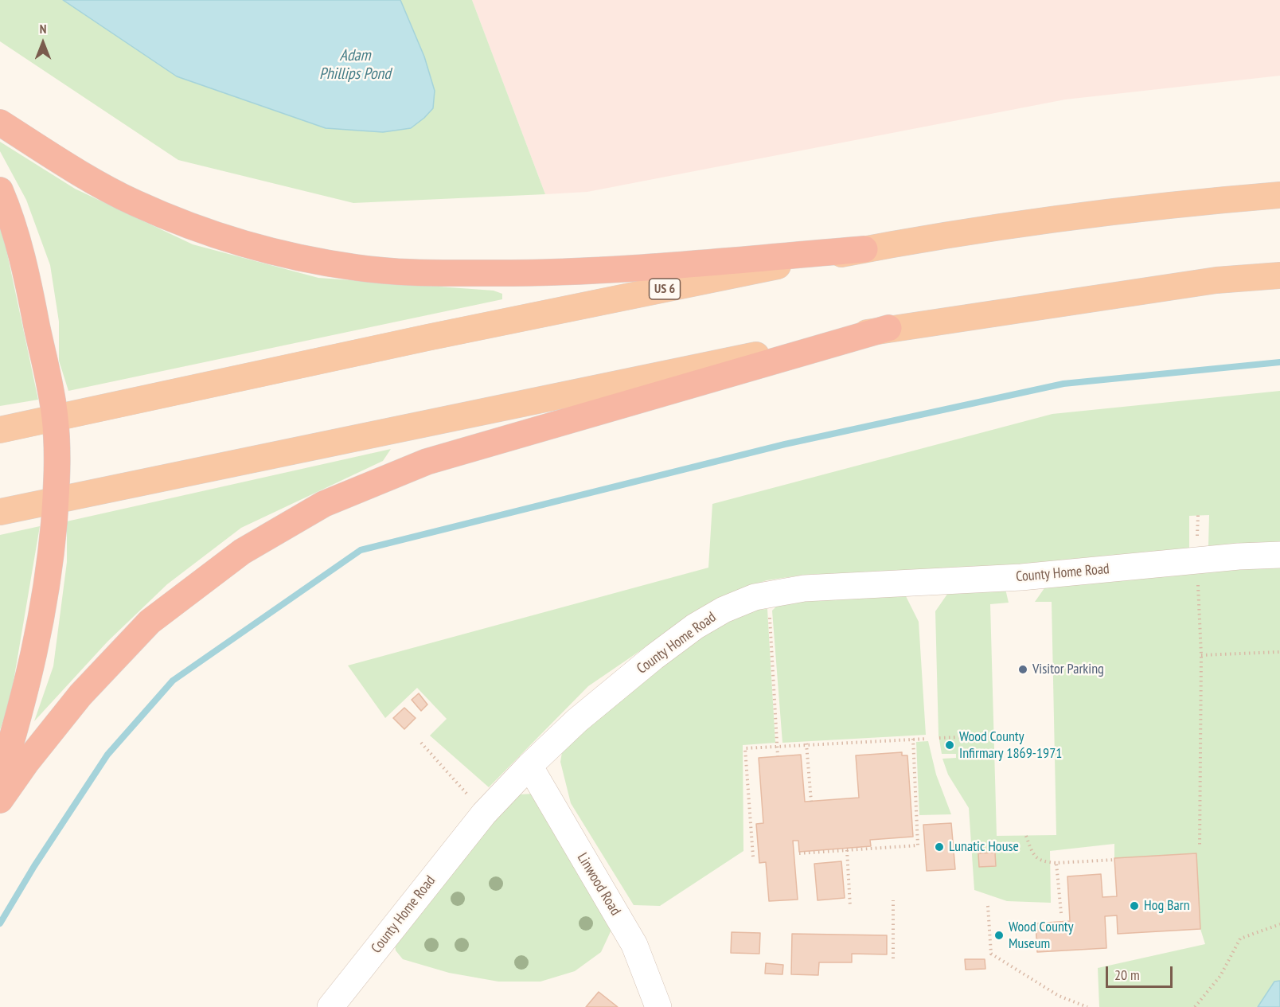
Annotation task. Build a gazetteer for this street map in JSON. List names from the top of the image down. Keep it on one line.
{"streets":{"highway":["US 6"],"street":["County Home Road","Linwood Road"]},"crossings":[["County Home Road","Linwood Road"]],"water":["Adam Phillips Pond"],"places":["Visitor Parking","Wood County Infirmary 1869-1971","Lunatic House","Hog Barn","Wood County Museum"],"scale_bar":"20 m","north":"top"}
